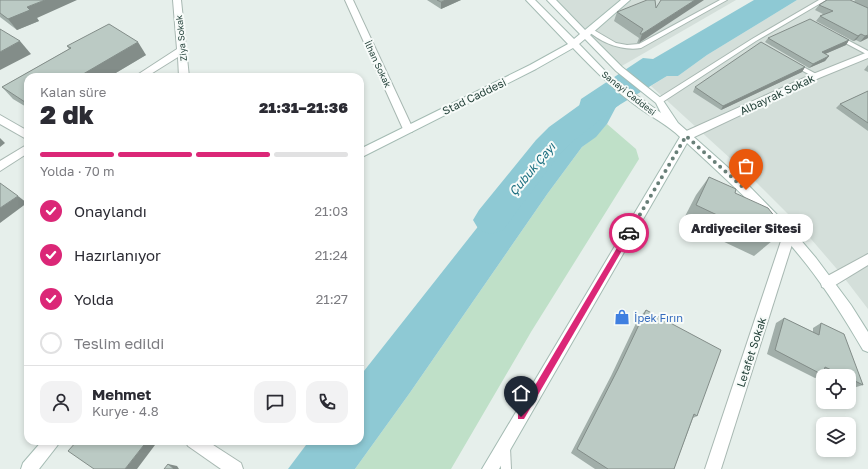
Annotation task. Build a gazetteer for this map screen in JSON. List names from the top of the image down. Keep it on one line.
{"streets":{"street":["Ziya Sokak","İlhan Sokak","Sanayi Caddesi","Albayrak Sokak","Stad Caddesi","Letafet Sokak"]},"crossings":[["İlhan Sokak","Stad Caddesi"],["Sanayi Caddesi","Stad Caddesi"]],"water":["Çubuk Çayı"],"places":{"other":["Ardiyeciler Sitesi"],"shop":["İpek Fırın"]},"page":{"heading":["2 dk","Kalan süre","21:31–21:36"],"panel":["Mehmet","Kurye · 4.8"],"bar":"Yolda · 70 m","list":[["Onaylandı","21:03"],["Hazırlanıyor","21:24"],["Yolda","21:27"],"Teslim edildi"],"bubble":"Ardiyeciler Sitesi"}}
